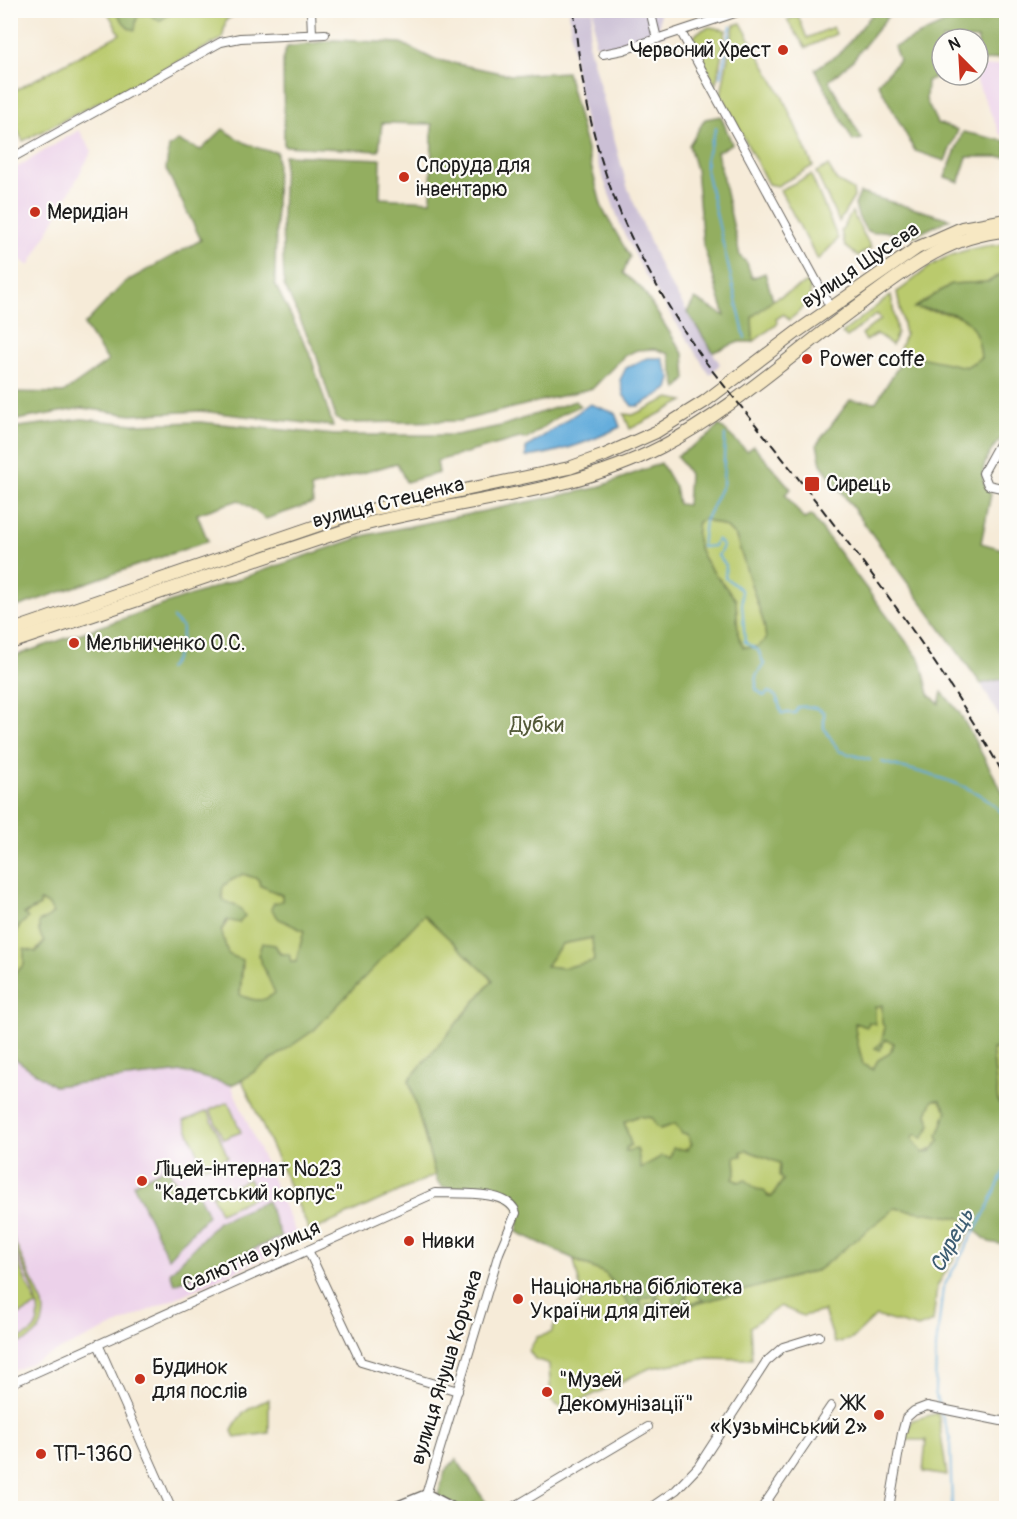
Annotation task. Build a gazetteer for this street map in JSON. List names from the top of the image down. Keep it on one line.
{"streets":{"main road":["вулиця Щусєва","вулиця Стеценка"],"street":["Салютна вулиця","вулиця Януша Корчака"]},"crossings":[["вулиця Щусєва","вулиця Стеценка"],["Салютна вулиця","вулиця Януша Корчака"]],"water":["Сирець"],"parks":["Дубки"],"places":{"other":["Червоний Хрест","Споруда для інвентарю","Меридіан","Power coffe","Мельниченко О.С.","Ліцей-інтернат №23 \"Кадетський корпус\"","Нивки","Національна бібліотека України для дітей","Будинок для послів","\"Музей Декомунізації\"","ЖК «Кузьмінський 2»","ТП-1360"],"transit":["Сирець"]},"north":"top left"}
